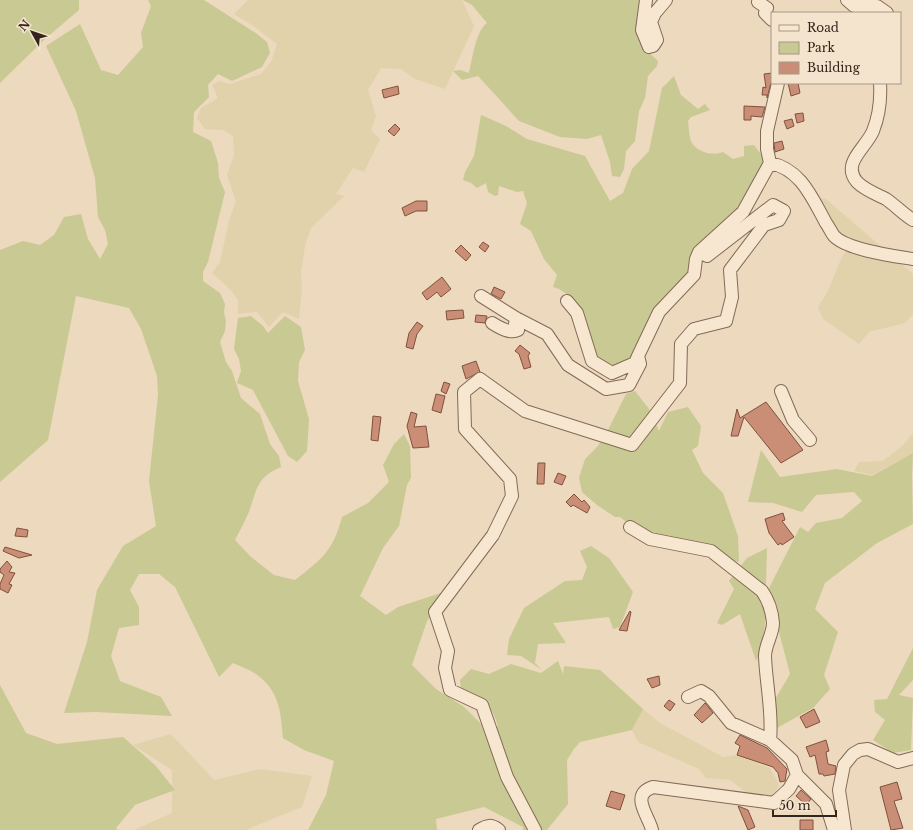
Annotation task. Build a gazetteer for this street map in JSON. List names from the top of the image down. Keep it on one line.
{"legend":["Road","Park","Building"],"scale_bar":"50 m","north":"top left"}
